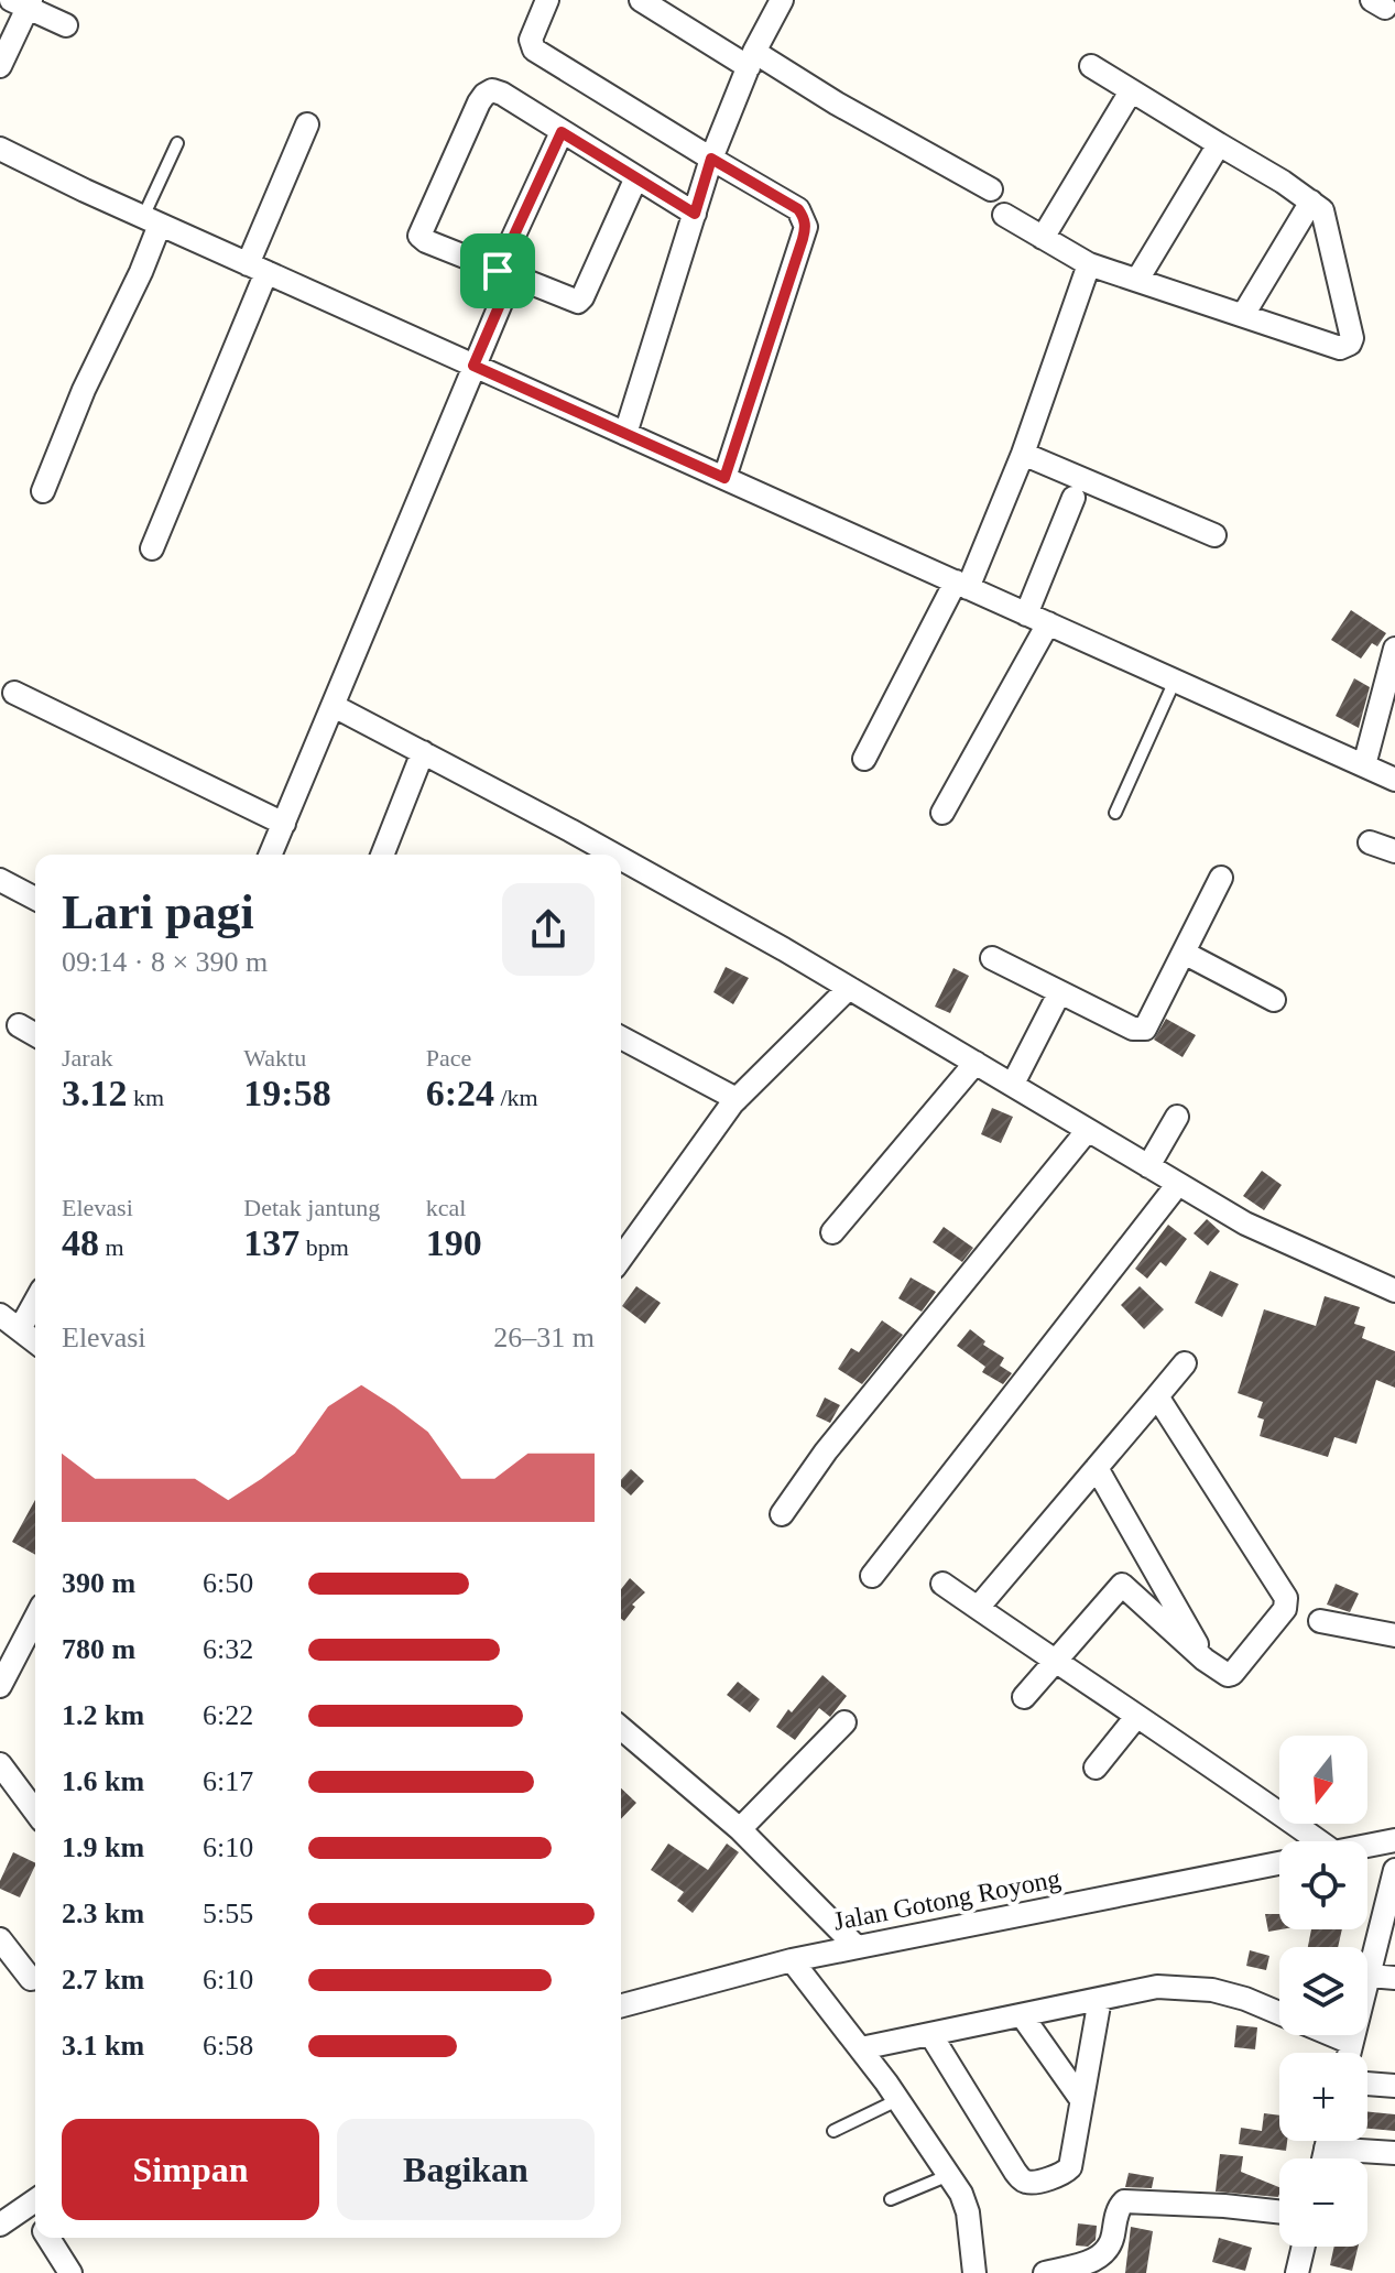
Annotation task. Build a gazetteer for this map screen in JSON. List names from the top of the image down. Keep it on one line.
{"streets":{"street":["Jalan Gotong Royong"]},"north":"bottom","page":{"heading":["Lari pagi","09:14 · 8 × 390 m"],"stats":[["Jarak","3.12 km"],["Waktu","19:58"],["Pace","6:24 /km"],["Elevasi","48 m"],["Detak jantung","137 bpm"],["kcal","190"]],"chart":["Elevasi","26–31 m"],"list":[{"name":"390 m","note":"6:50"},{"name":"780 m","note":"6:32"},{"name":"1.2 km","note":"6:22"},{"name":"1.6 km","note":"6:17"},{"name":"1.9 km","note":"6:10"},{"name":"2.3 km","note":"5:55"},{"name":"2.7 km","note":"6:10"},{"name":"3.1 km","note":"6:58"}],"map_buttons":["+","−"],"buttons":["Simpan","Bagikan"]}}
